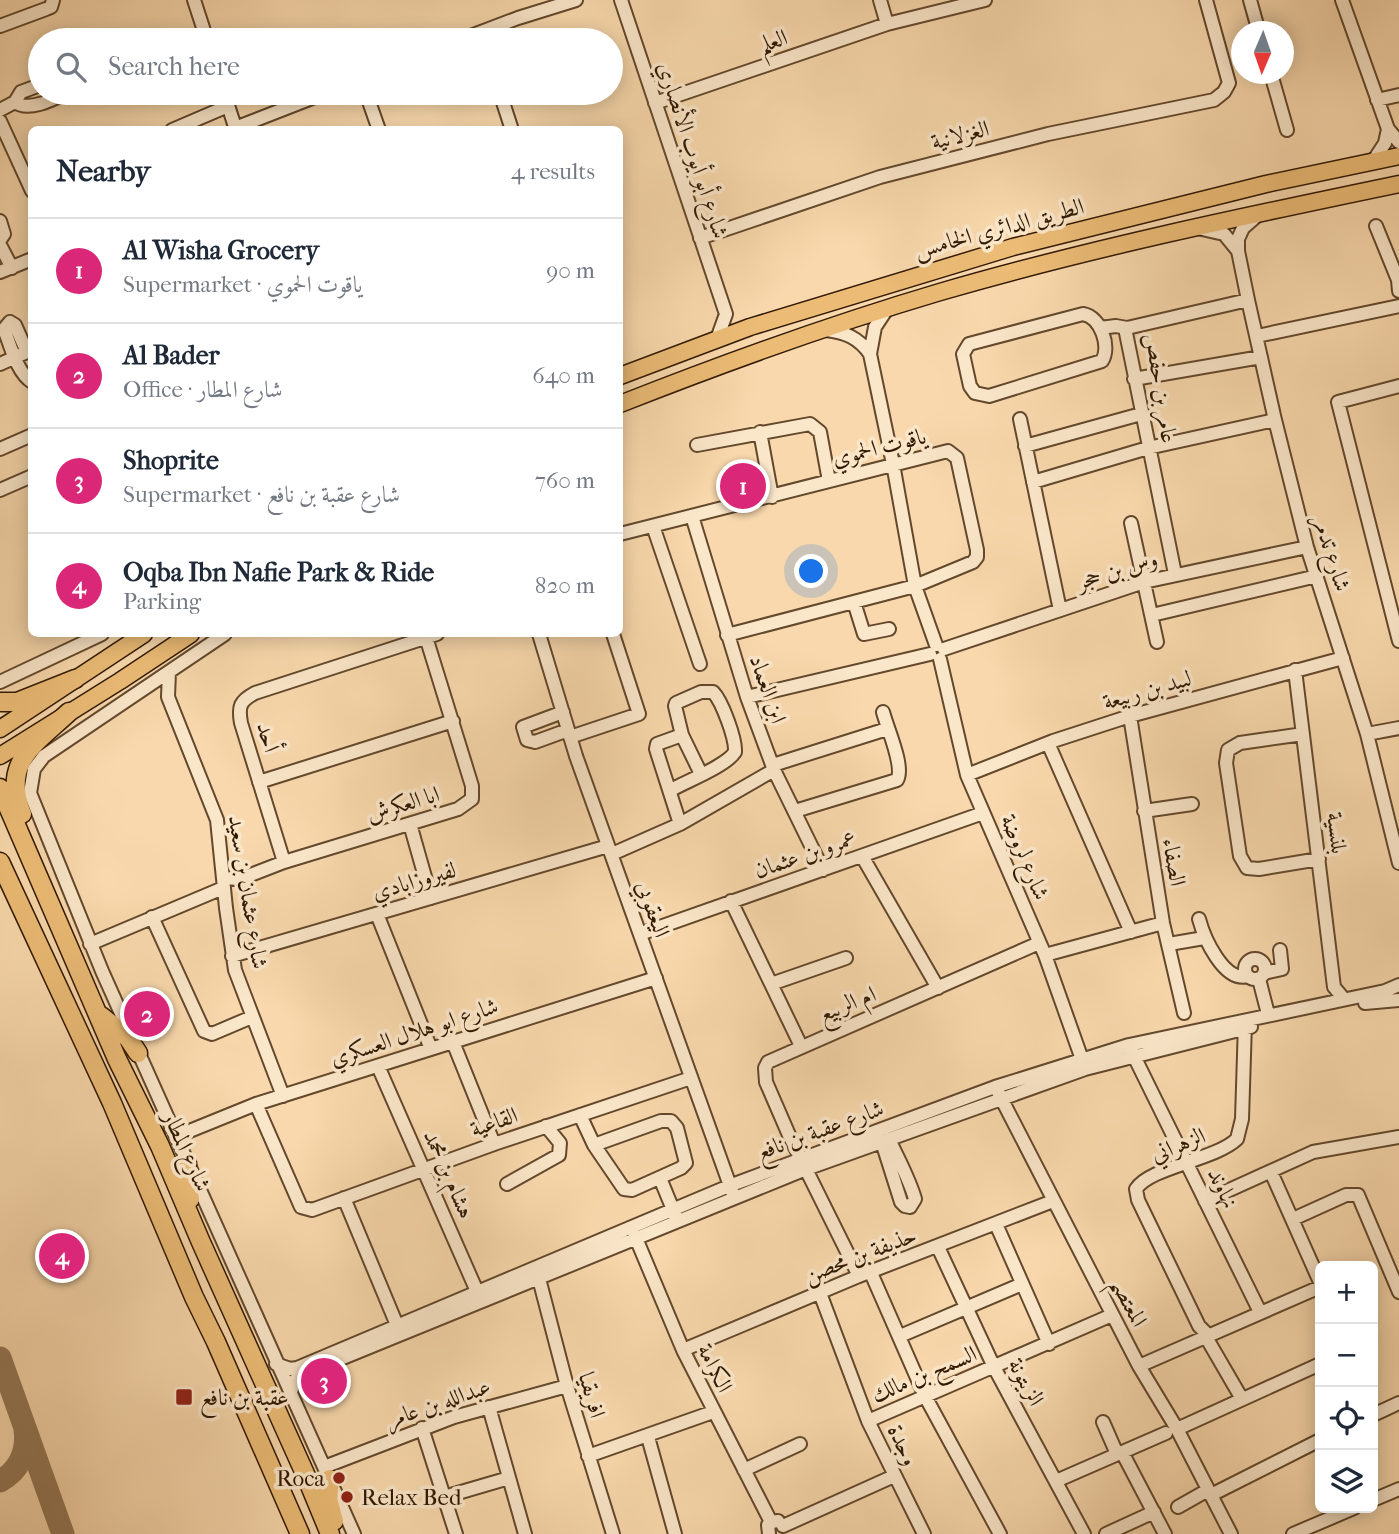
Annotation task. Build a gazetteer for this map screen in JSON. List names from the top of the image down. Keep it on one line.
{"streets":{"highway":["شارع المطار"],"main road":["الطريق الدائري الخامس"],"street":["العلم","الغزلانية","شارع أبو أيوب الأنصاري","عامر بن حفص","ياقوت الحموي","شارع تدمر","وس بن حجر","ابن العماد","لبيد بن ربيعة","أحد","ابا العكرش","بلنسية","عمرو بن عثمان","شارع لروضة","الصفاء","لفيروزابادي","شارع عثمان بن سعيد","اليعقوبي","ام الربيع","شارع ابو هلال العسكري","القاعية","شارع عقبة بن نافع","الزهراني","هشام بن محمد","نهاوند","حذيفة بن محصن","المعتصم","الكرامة","السمح بن مالك","الزيتونة","افريقيا","عبدالله بن عامر","وجدة"]},"crossings":[["العلم","شارع أبو أيوب الأنصاري"],["الغزلانية","شارع أبو أيوب الأنصاري"],["الطريق الدائري الخامس","شارع لروضة"],["عامر بن حفص","شارع تدمر"],["عامر بن حفص","وس بن حجر"],["ياقوت الحموي","ابن العماد"],["ياقوت الحموي","شارع لروضة"],["شارع تدمر","وس بن حجر"],["شارع تدمر","لبيد بن ربيعة"],["وس بن حجر","ابن العماد"],["وس بن حجر","شارع لروضة"],["ابن العماد","عمرو بن عثمان"],["ابن العماد","لفيروزابادي"],["لبيد بن ربيعة","بلنسية"],["لبيد بن ربيعة","شارع لروضة"],["لبيد بن ربيعة","الصفاء"],["أحد","ابا العكرش"],["ابا العكرش","شارع عثمان بن سعيد"],["بلنسية","شارع عقبة بن نافع"],["عمرو بن عثمان","شارع لروضة"],["عمرو بن عثمان","اليعقوبي"],["شارع لروضة","ام الربيع"],["شارع لروضة","شارع عقبة بن نافع"],["الصفاء","ام الربيع"],["لفيروزابادي","شارع عثمان بن سعيد"],["لفيروزابادي","اليعقوبي"],["شارع عثمان بن سعيد","شارع ابو هلال العسكري"],["شارع عثمان بن سعيد","شارع المطار"],["اليعقوبي","شارع ابو هلال العسكري"],["اليعقوبي","القاعية"],["اليعقوبي","شارع عقبة بن نافع"],["ام الربيع","شارع عقبة بن نافع"],["ام الربيع","حذيفة بن محصن"],["ام الربيع","السمح بن مالك"],["شارع ابو هلال العسكري","القاعية"],["شارع ابو هلال العسكري","هشام بن محمد"],["القاعية","هشام بن محمد"],["شارع عقبة بن نافع","الزهراني"],["شارع عقبة بن نافع","شارع المطار"],["شارع عقبة بن نافع","هشام بن محمد"],["شارع عقبة بن نافع","نهاوند"],["شارع عقبة بن نافع","المعتصم"],["شارع عقبة بن نافع","الكرامة"],["شارع عقبة بن نافع","افريقيا"],["الزهراني","نهاوند"],["شارع المطار","عبدالله بن عامر"],["حذيفة بن محصن","المعتصم"],["حذيفة بن محصن","الكرامة"],["حذيفة بن محصن","الزيتونة"],["حذيفة بن محصن","وجدة"],["المعتصم","السمح بن مالك"],["السمح بن مالك","الزيتونة"],["السمح بن مالك","وجدة"],["افريقيا","عبدالله بن عامر"]],"places":{"transit":["عقبة بن نافع"],"other":["Roca","Relax Bed"]},"north":"bottom","page":{"search":"Search here","heading":["Nearby","4 results"],"list":[{"mark":"1","name":"Al Wisha Grocery","note":"Supermarket · ياقوت الحموي","value":"90 m"},{"mark":"2","name":"Al Bader","note":"Office · شارع المطار","value":"640 m"},{"mark":"3","name":"Shoprite","note":"Supermarket · شارع عقبة بن نافع","value":"760 m"},{"mark":"4","name":"Oqba Ibn Nafie Park & Ride","note":"Parking","value":"820 m"}],"pins":["1","2","4","3"],"map_buttons":["+","−"]}}
